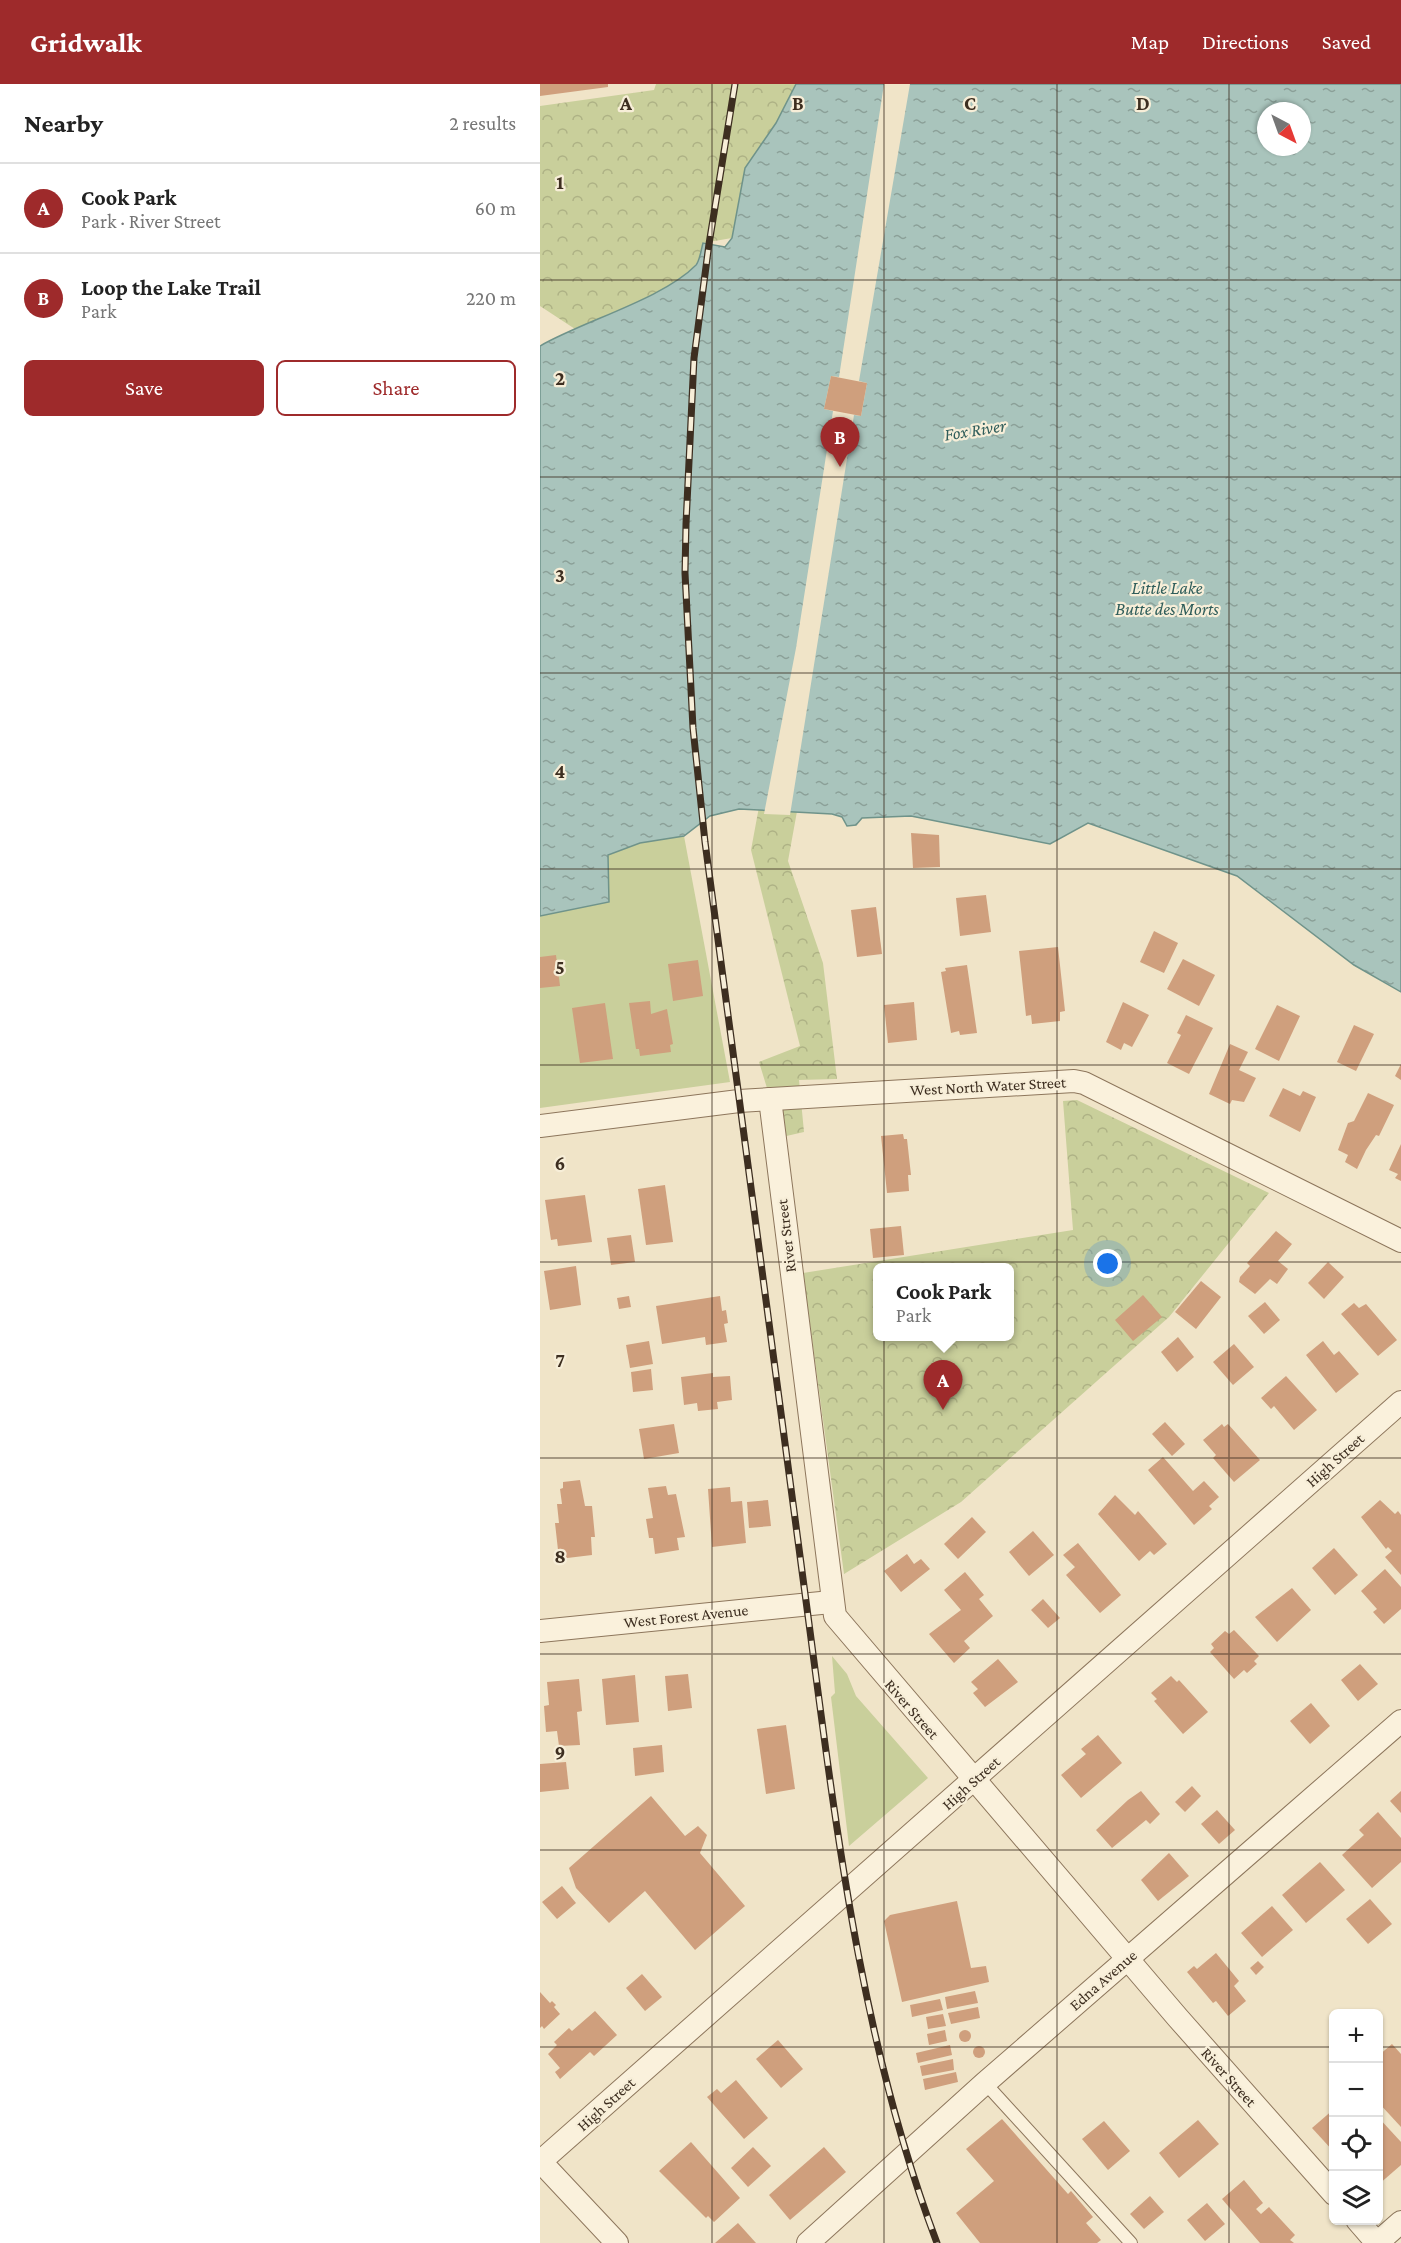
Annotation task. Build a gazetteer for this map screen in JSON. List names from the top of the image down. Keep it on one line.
{"streets":{"street":["West North Water Street","River Street","High Street","West Forest Avenue","Edna Avenue"]},"crossings":[["West North Water Street","River Street"],["River Street","High Street"],["River Street","West Forest Avenue"],["River Street","Edna Avenue"]],"water":["Fox River","Little Lake Butte des Morts"],"north":"bottom right","page":{"header":"Gridwalk","nav":["Map","Directions","Saved"],"heading":["Nearby","2 results"],"list":[{"mark":"A","name":"Cook Park","note":"Park · River Street","value":"60 m"},{"mark":"B","name":"Loop the Lake Trail","note":"Park","value":"220 m"}],"buttons":["Save","Share"],"pins":["B","A"],"popup":["Cook Park","Park"],"map_buttons":["+","−"]},"grid":{"columns":["A","B","C","D"],"rows":["1","2","3","4","5","6","7","8","9"]}}
